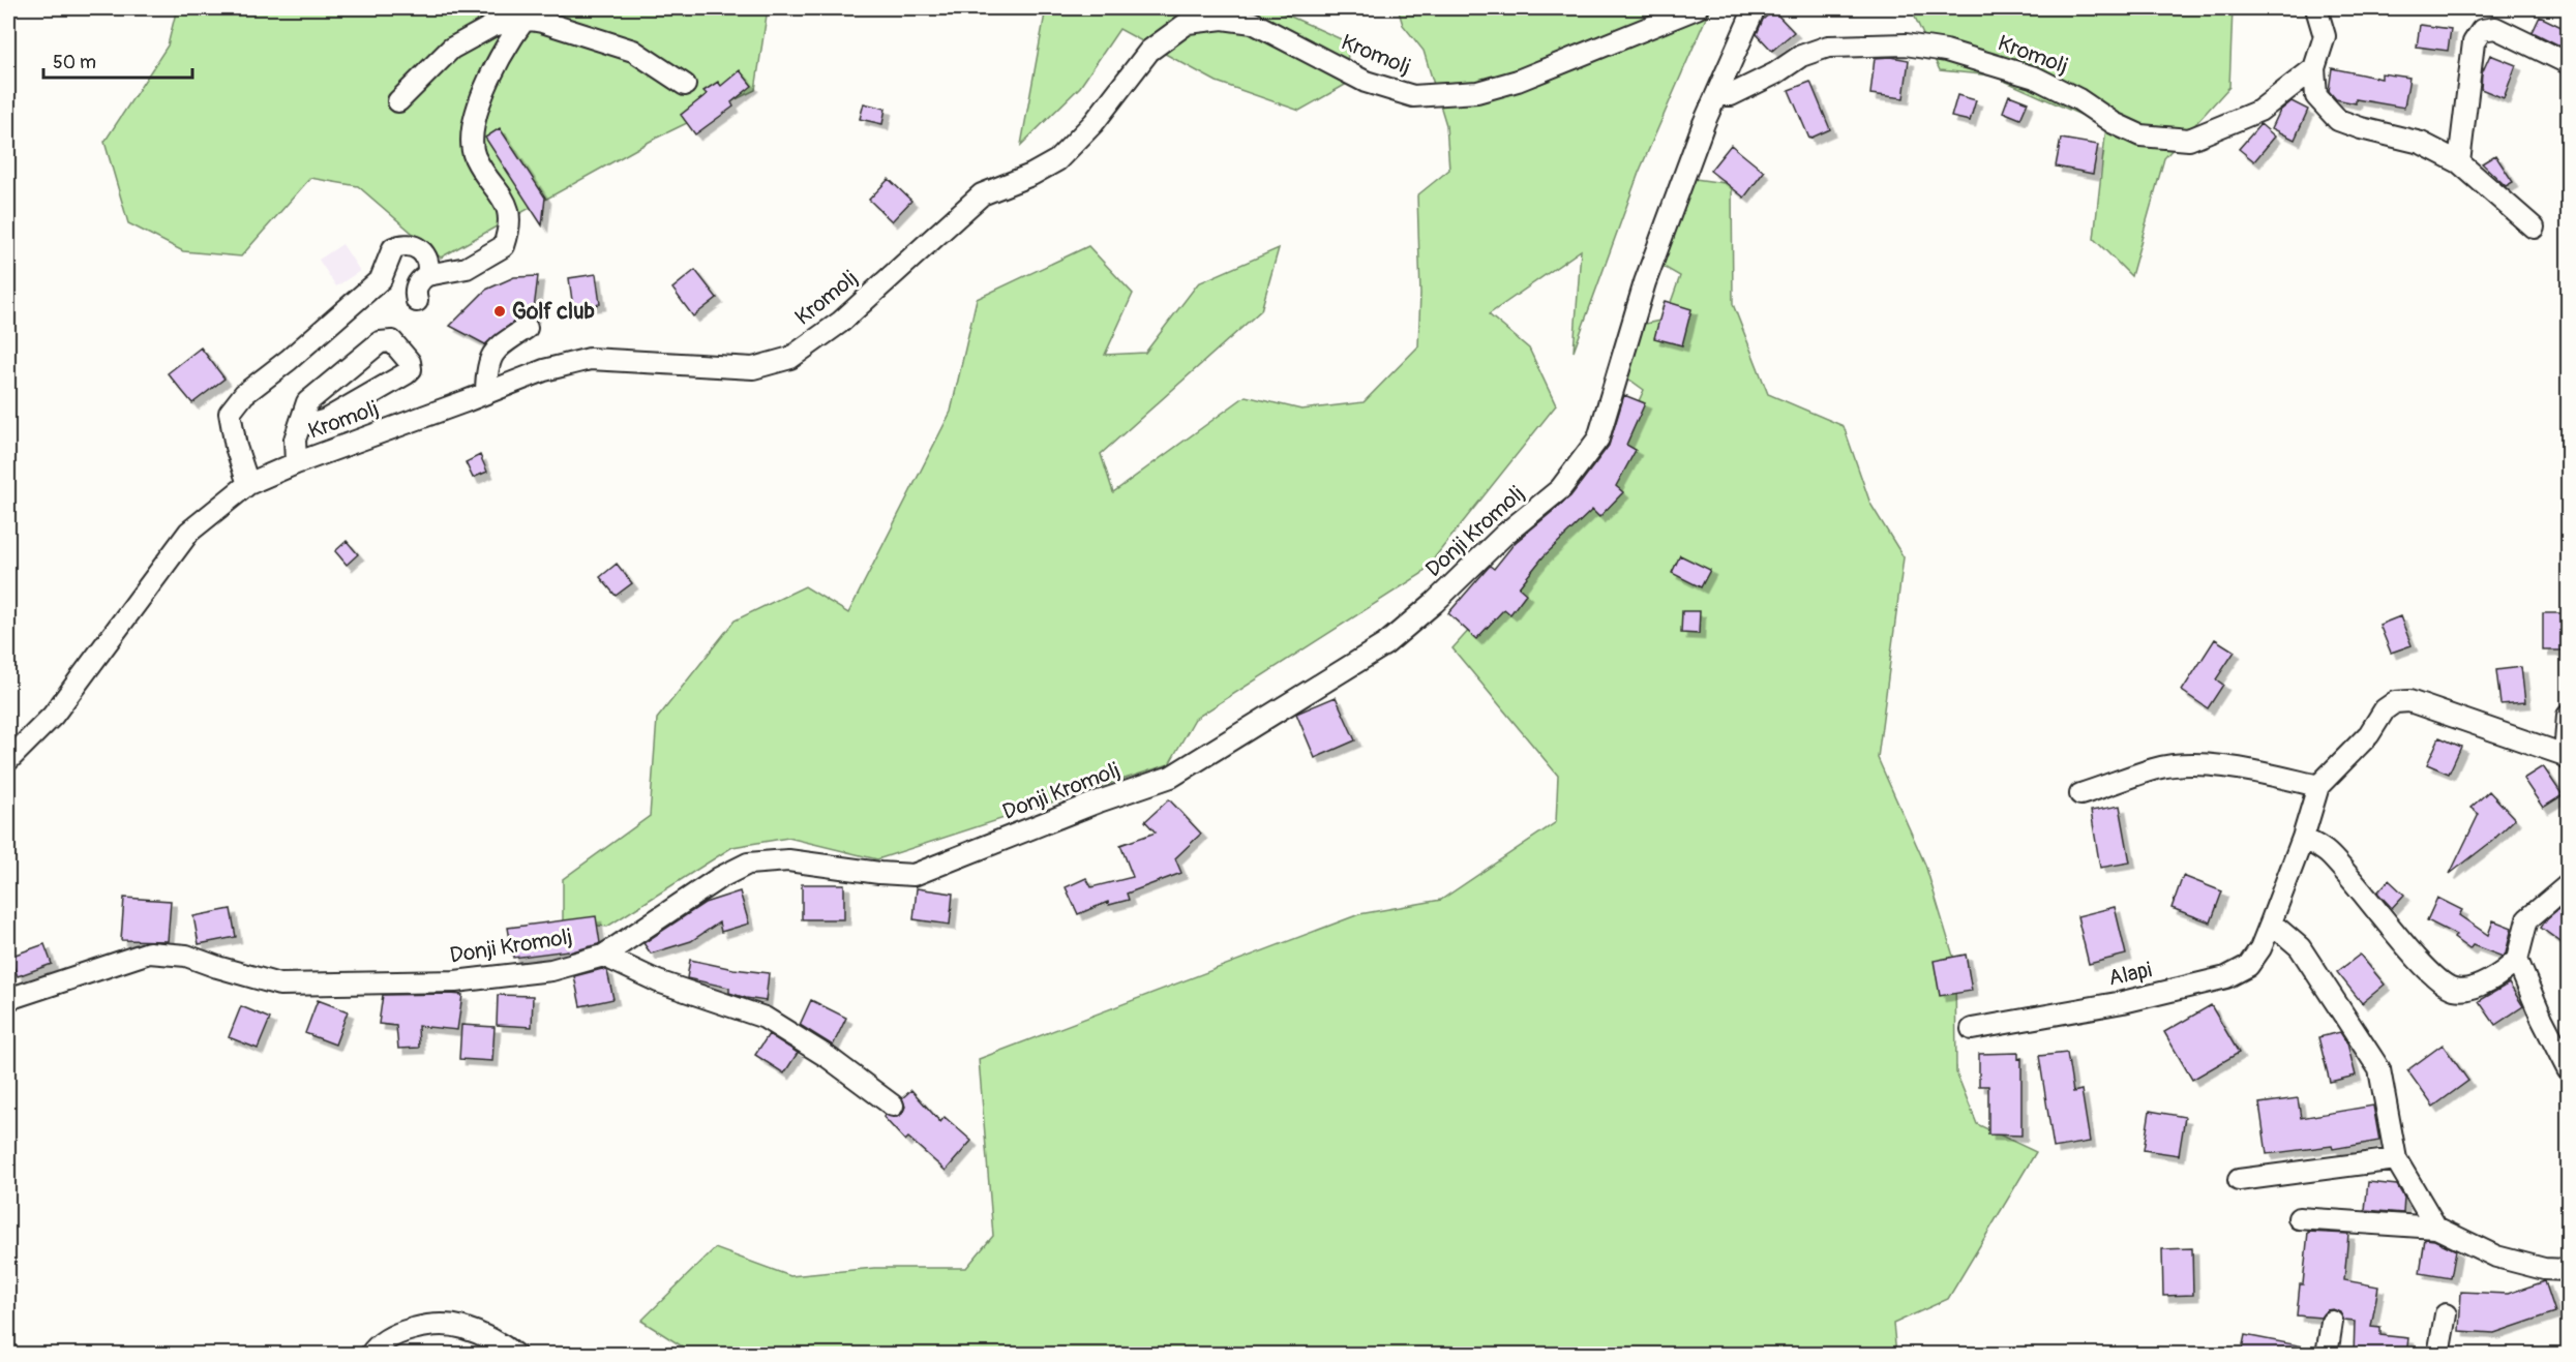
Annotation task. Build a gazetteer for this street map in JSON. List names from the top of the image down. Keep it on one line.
{"streets":{"street":["Kromolj","Donji Kromolj","Alapi"]},"crossings":[["Kromolj","Donji Kromolj"]],"places":["Golf club"],"scale_bar":"50 m"}
